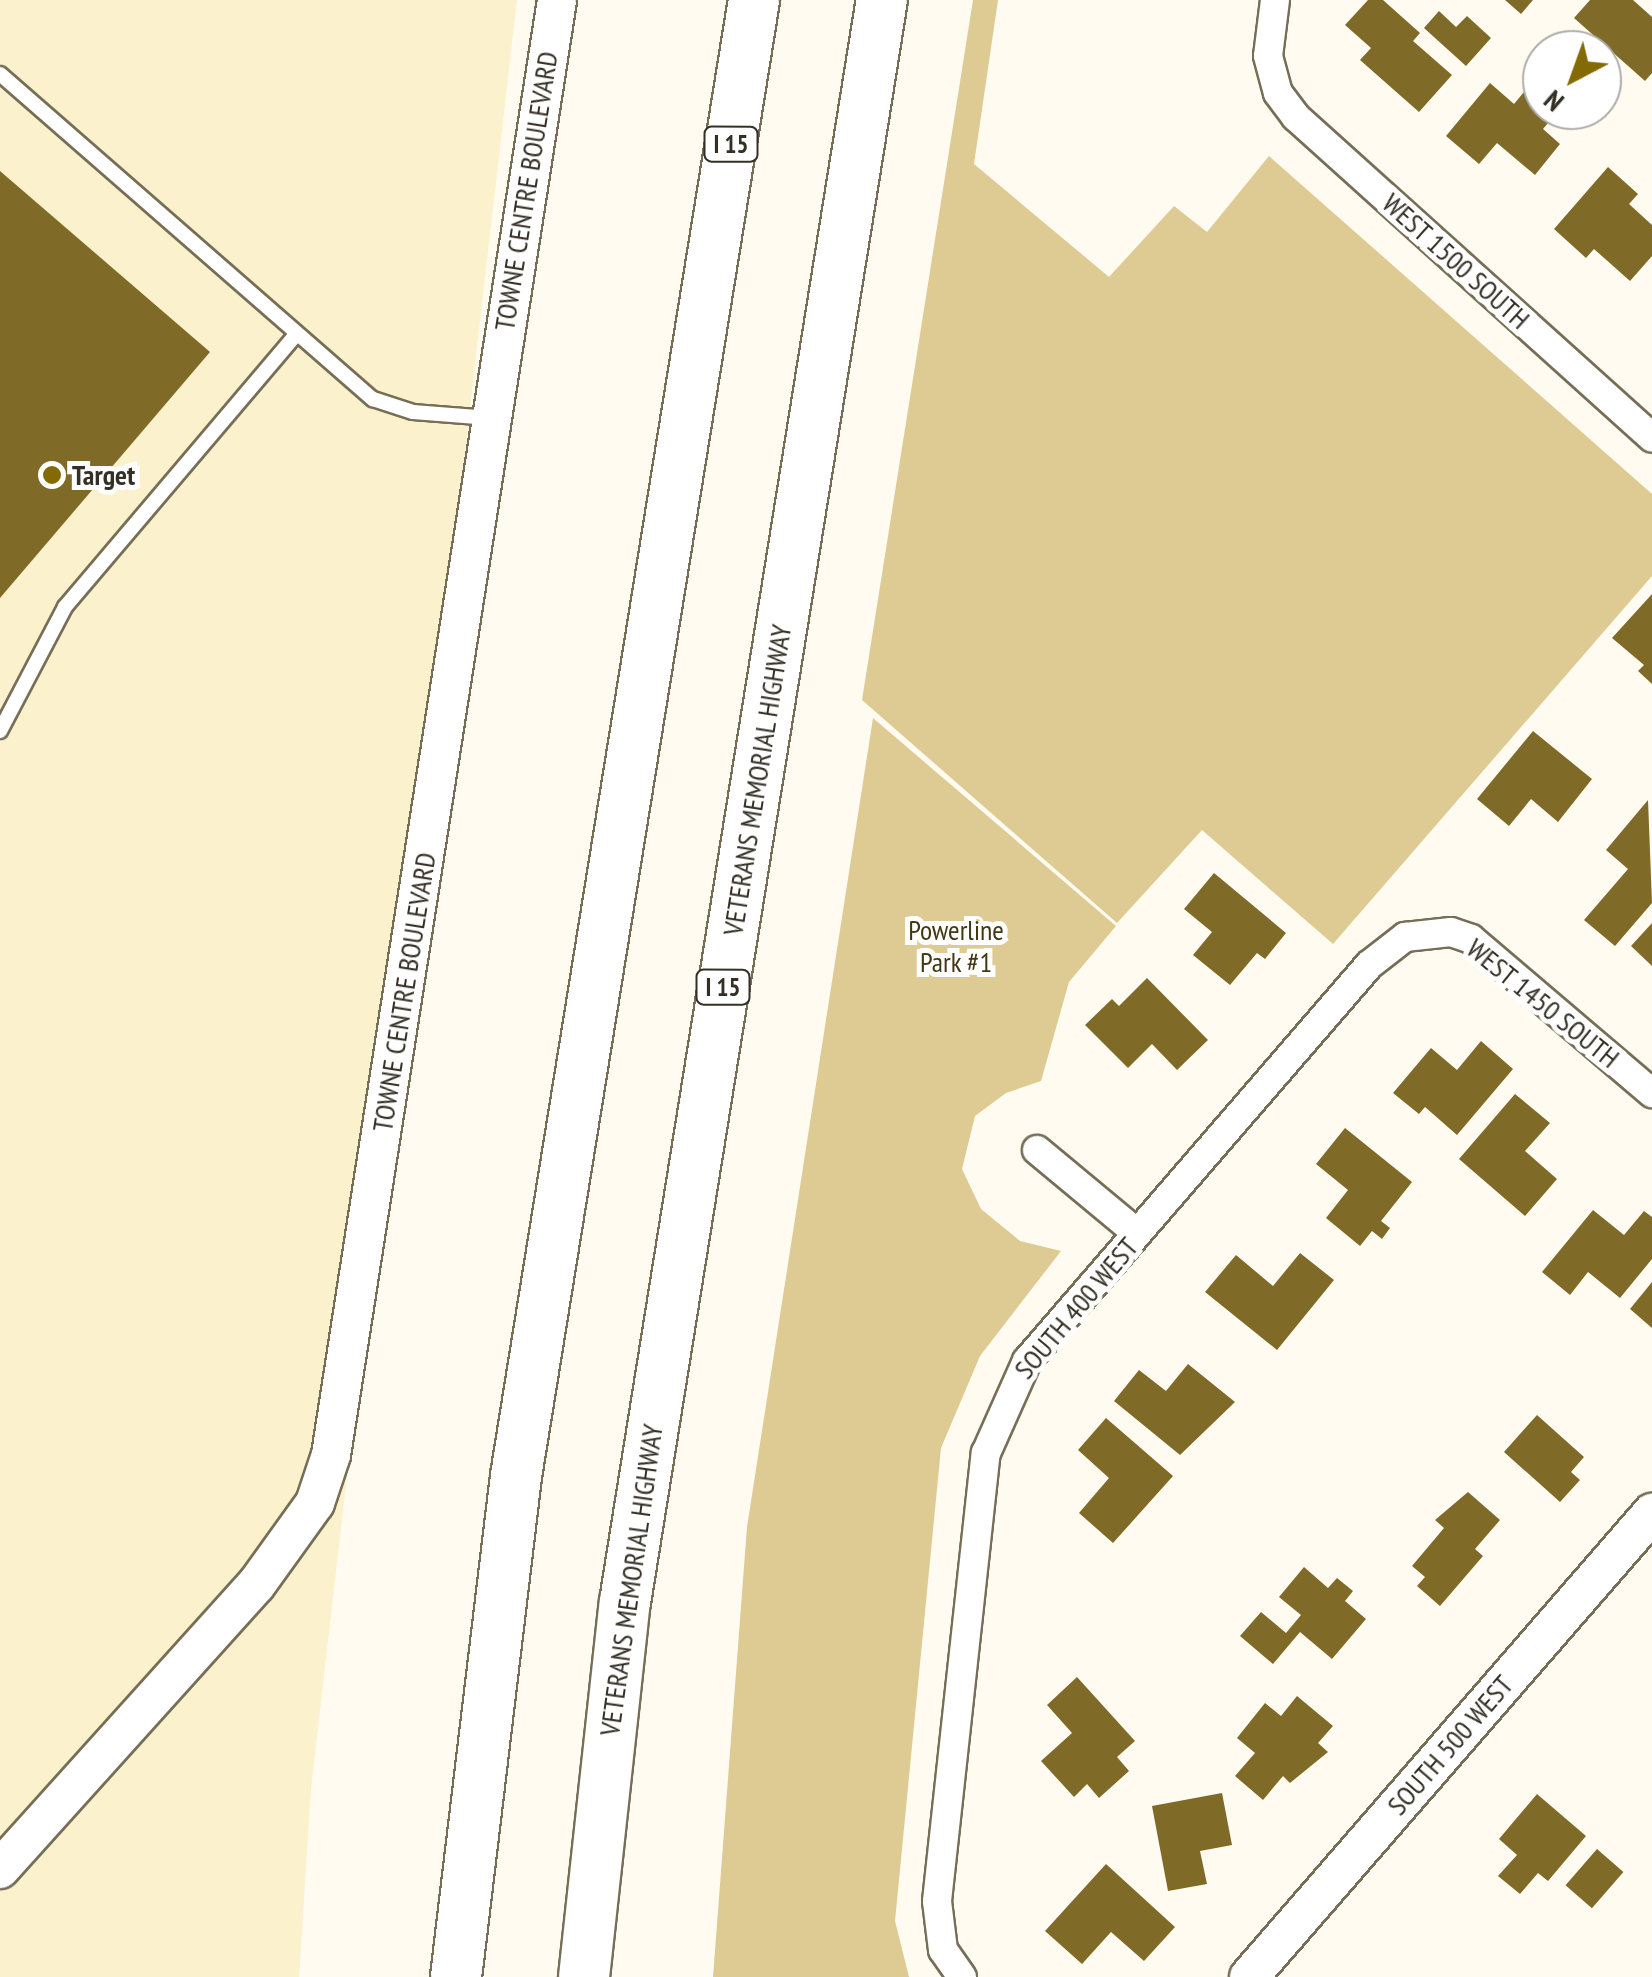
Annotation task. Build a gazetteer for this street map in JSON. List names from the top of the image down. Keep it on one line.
{"streets":{"highway":["I 15","VETERANS MEMORIAL HIGHWAY"],"street":["TOWNE CENTRE BOULEVARD","WEST 1500 SOUTH","WEST 1450 SOUTH","SOUTH 400 WEST","SOUTH 500 WEST"]},"crossings":[["WEST 1450 SOUTH","SOUTH 400 WEST"]],"parks":["Powerline Park #1"],"places":["Target"],"north":"bottom left"}
